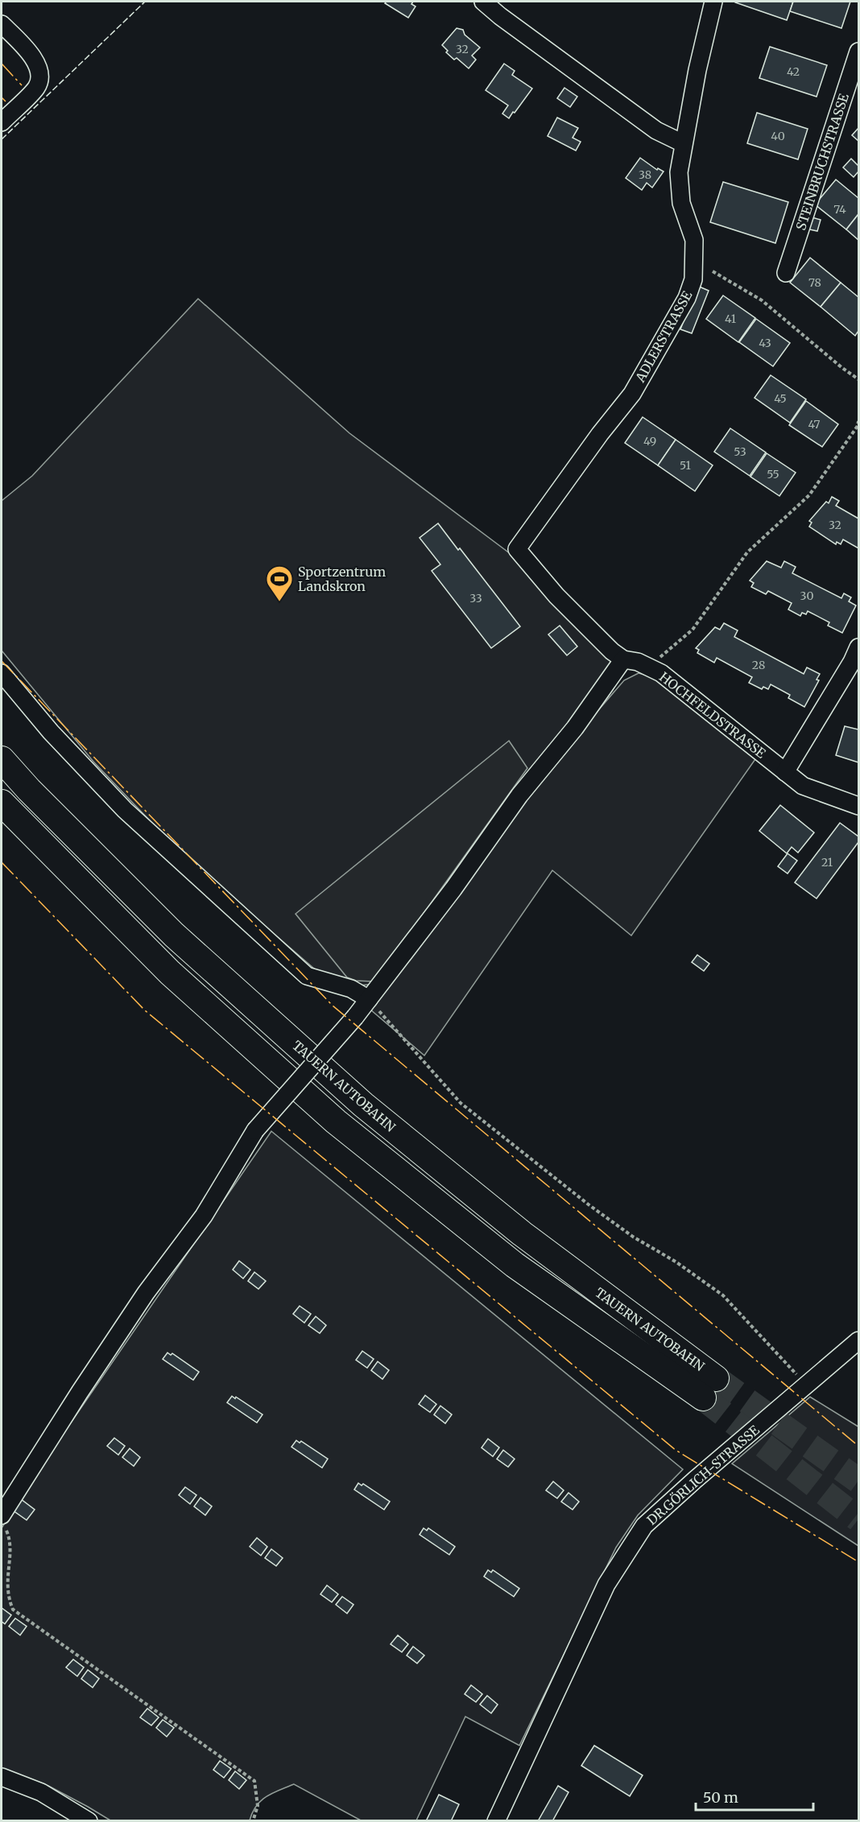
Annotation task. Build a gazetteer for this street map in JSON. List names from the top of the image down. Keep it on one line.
{"streets":{"highway":["TAUERN AUTOBAHN"],"street":["STEINBRUCHSTRASSE","ADLERSTRASSE","HOCHFELDSTRASSE","DR.GÖRLICH-STRASSE"]},"crossings":[["ADLERSTRASSE","HOCHFELDSTRASSE"]],"places":{"sports":["Sportzentrum Landskron"]},"house_numbers":["32","42","40","38","74","78","41","43","45","47","49","53","51","55","32","30","33","28","21"],"scale_bar":"50 m"}
